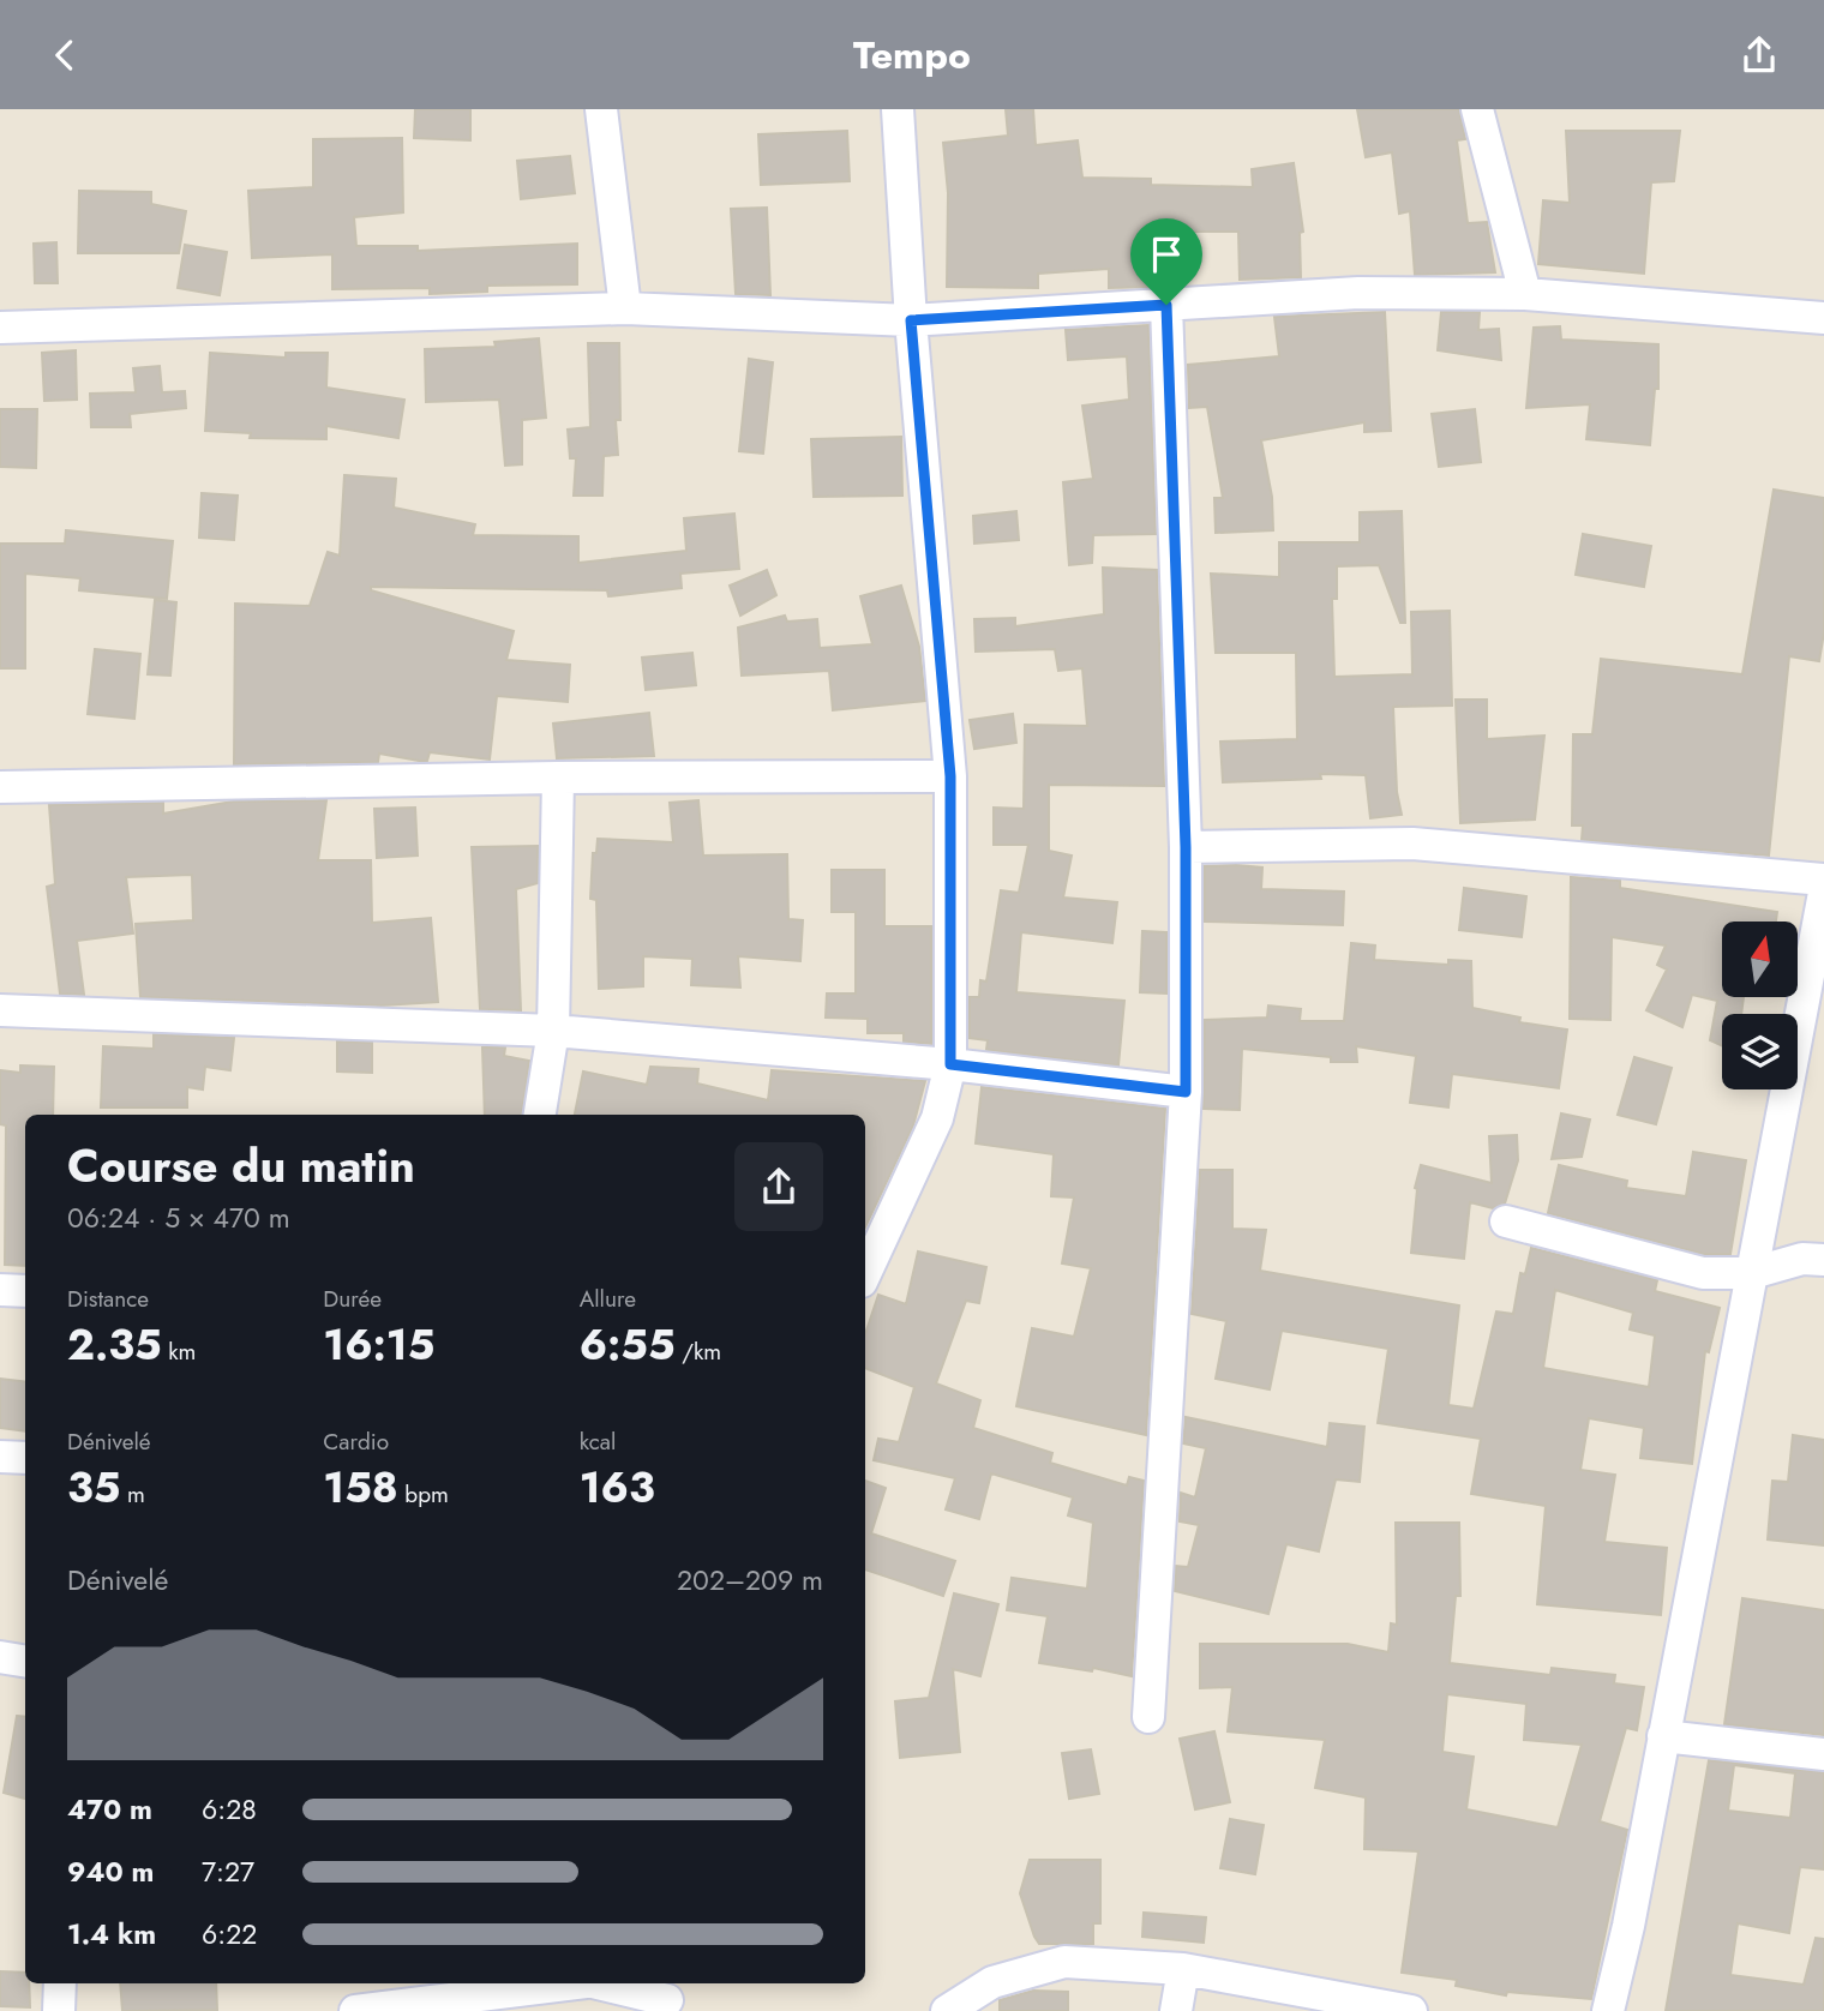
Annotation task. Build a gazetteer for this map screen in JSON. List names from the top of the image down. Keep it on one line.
{"north":"top","page":{"header":"Tempo","heading":["Course du matin","06:24 · 5 × 470 m"],"stats":[["Distance","2.35 km"],["Durée","16:15"],["Allure","6:55 /km"],["Dénivelé","35 m"],["Cardio","158 bpm"],["kcal","163"]],"chart":["Dénivelé","202–209 m"],"list":[{"name":"470 m","note":"6:28"},{"name":"940 m","note":"7:27"},{"name":"1.4 km","note":"6:22"}]}}
